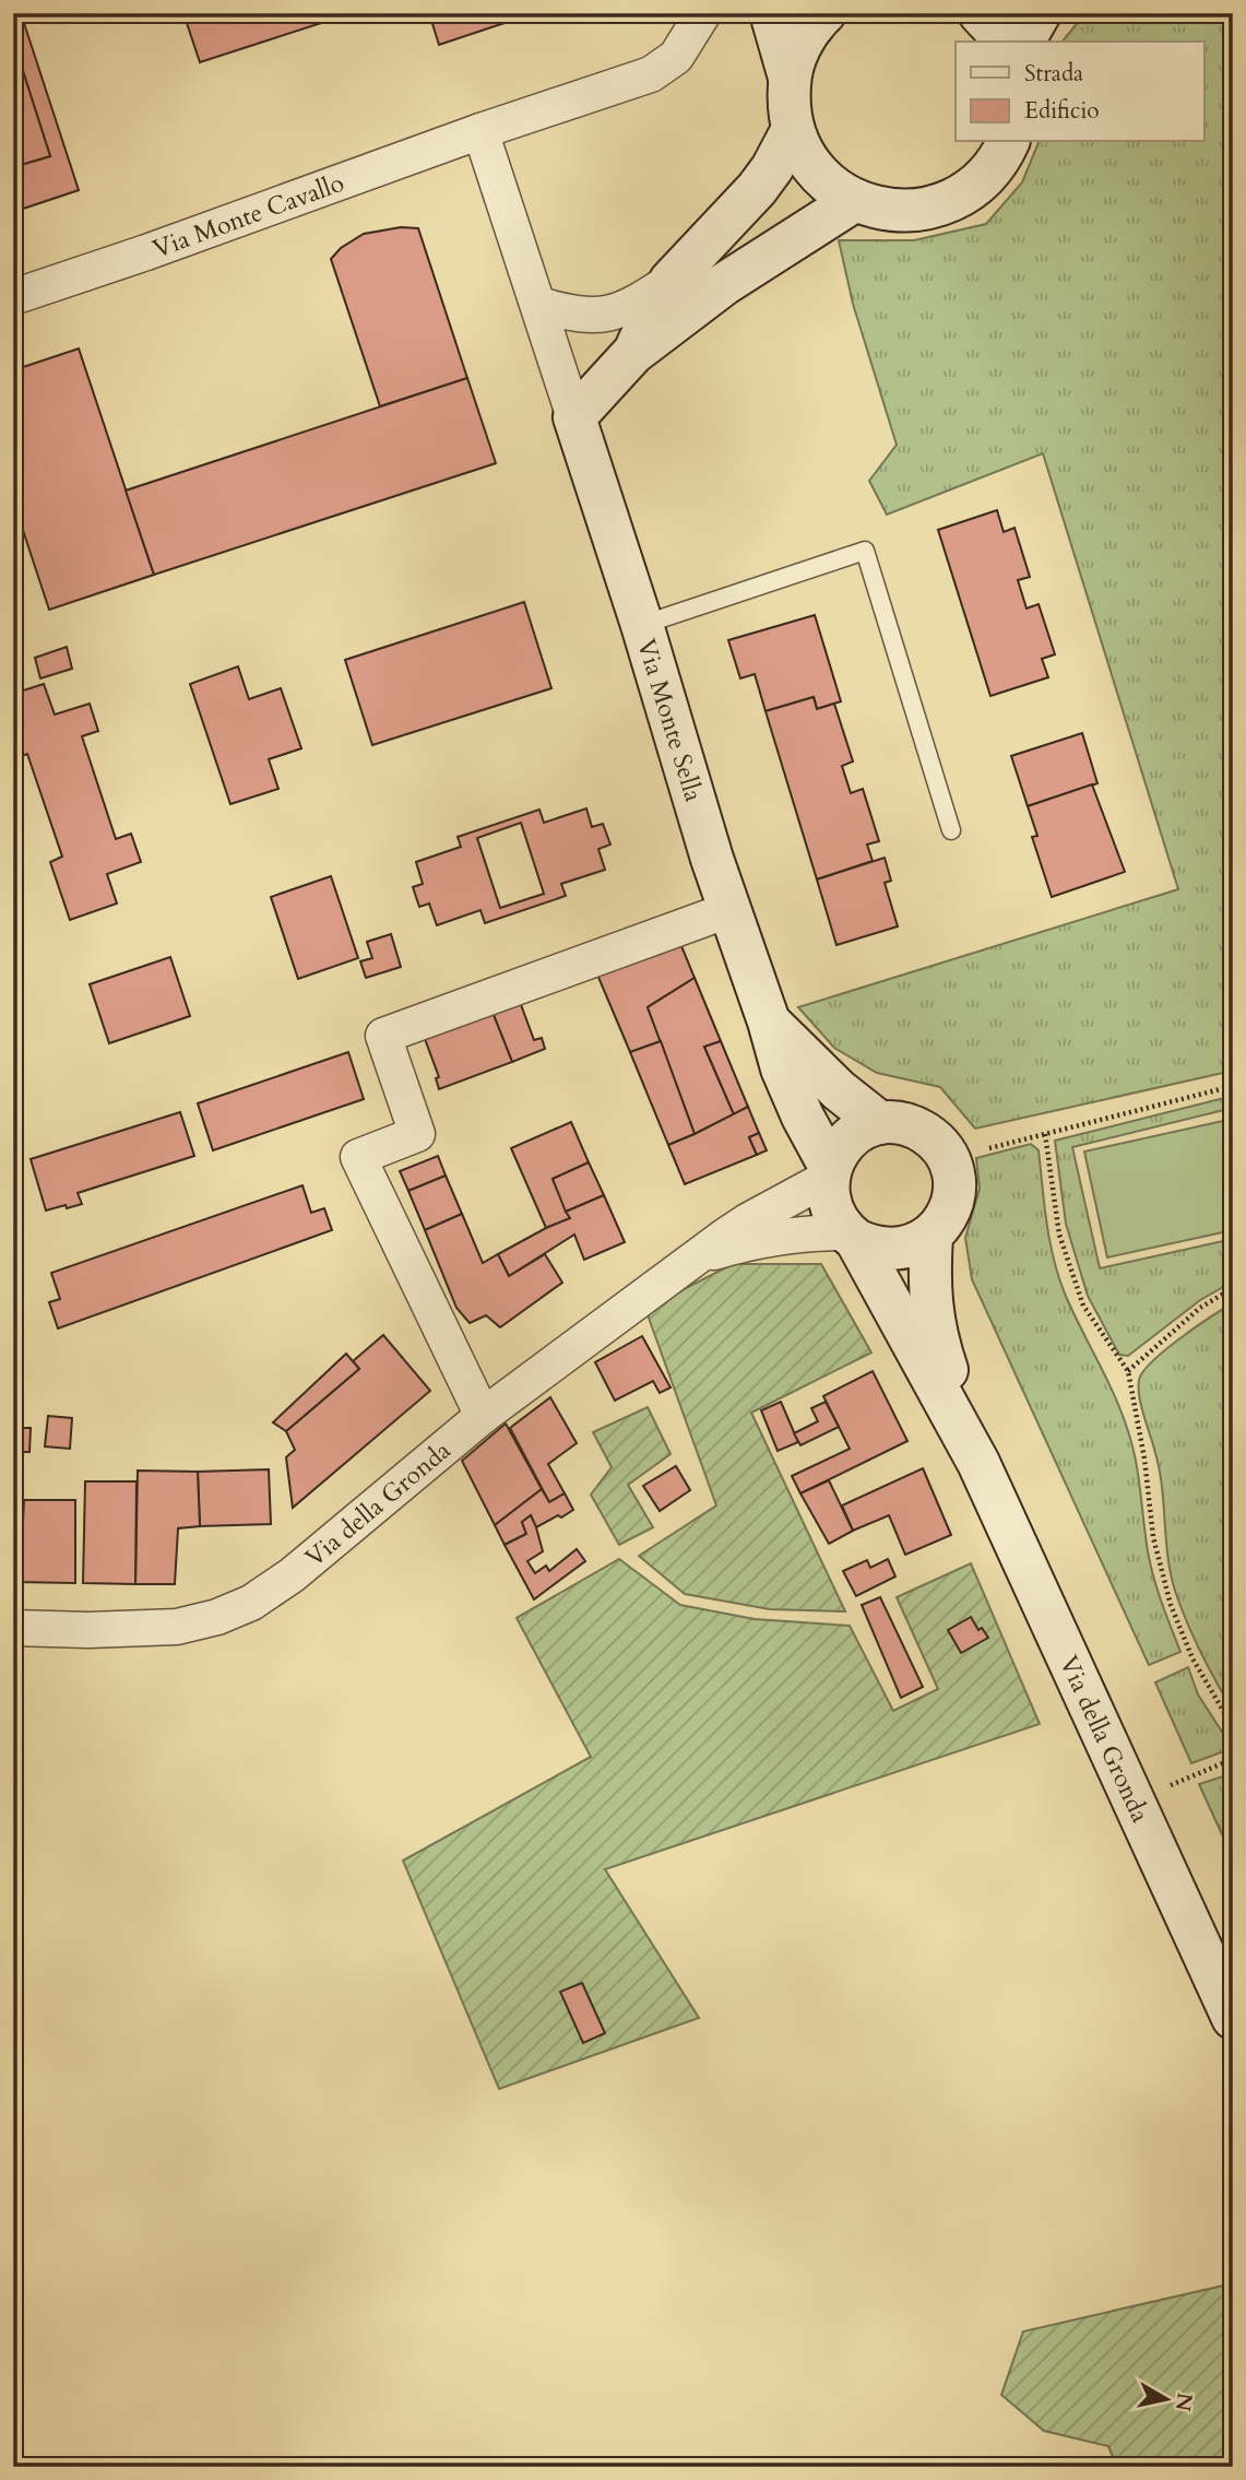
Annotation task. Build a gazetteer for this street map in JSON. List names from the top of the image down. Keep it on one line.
{"streets":{"street":["Via Monte Cavallo","Via Monte Sella","Via della Gronda"]},"crossings":[["Via Monte Cavallo","Via Monte Sella"],["Via Monte Sella","Via della Gronda"]],"legend":["Strada","Edificio"],"north":"right"}
